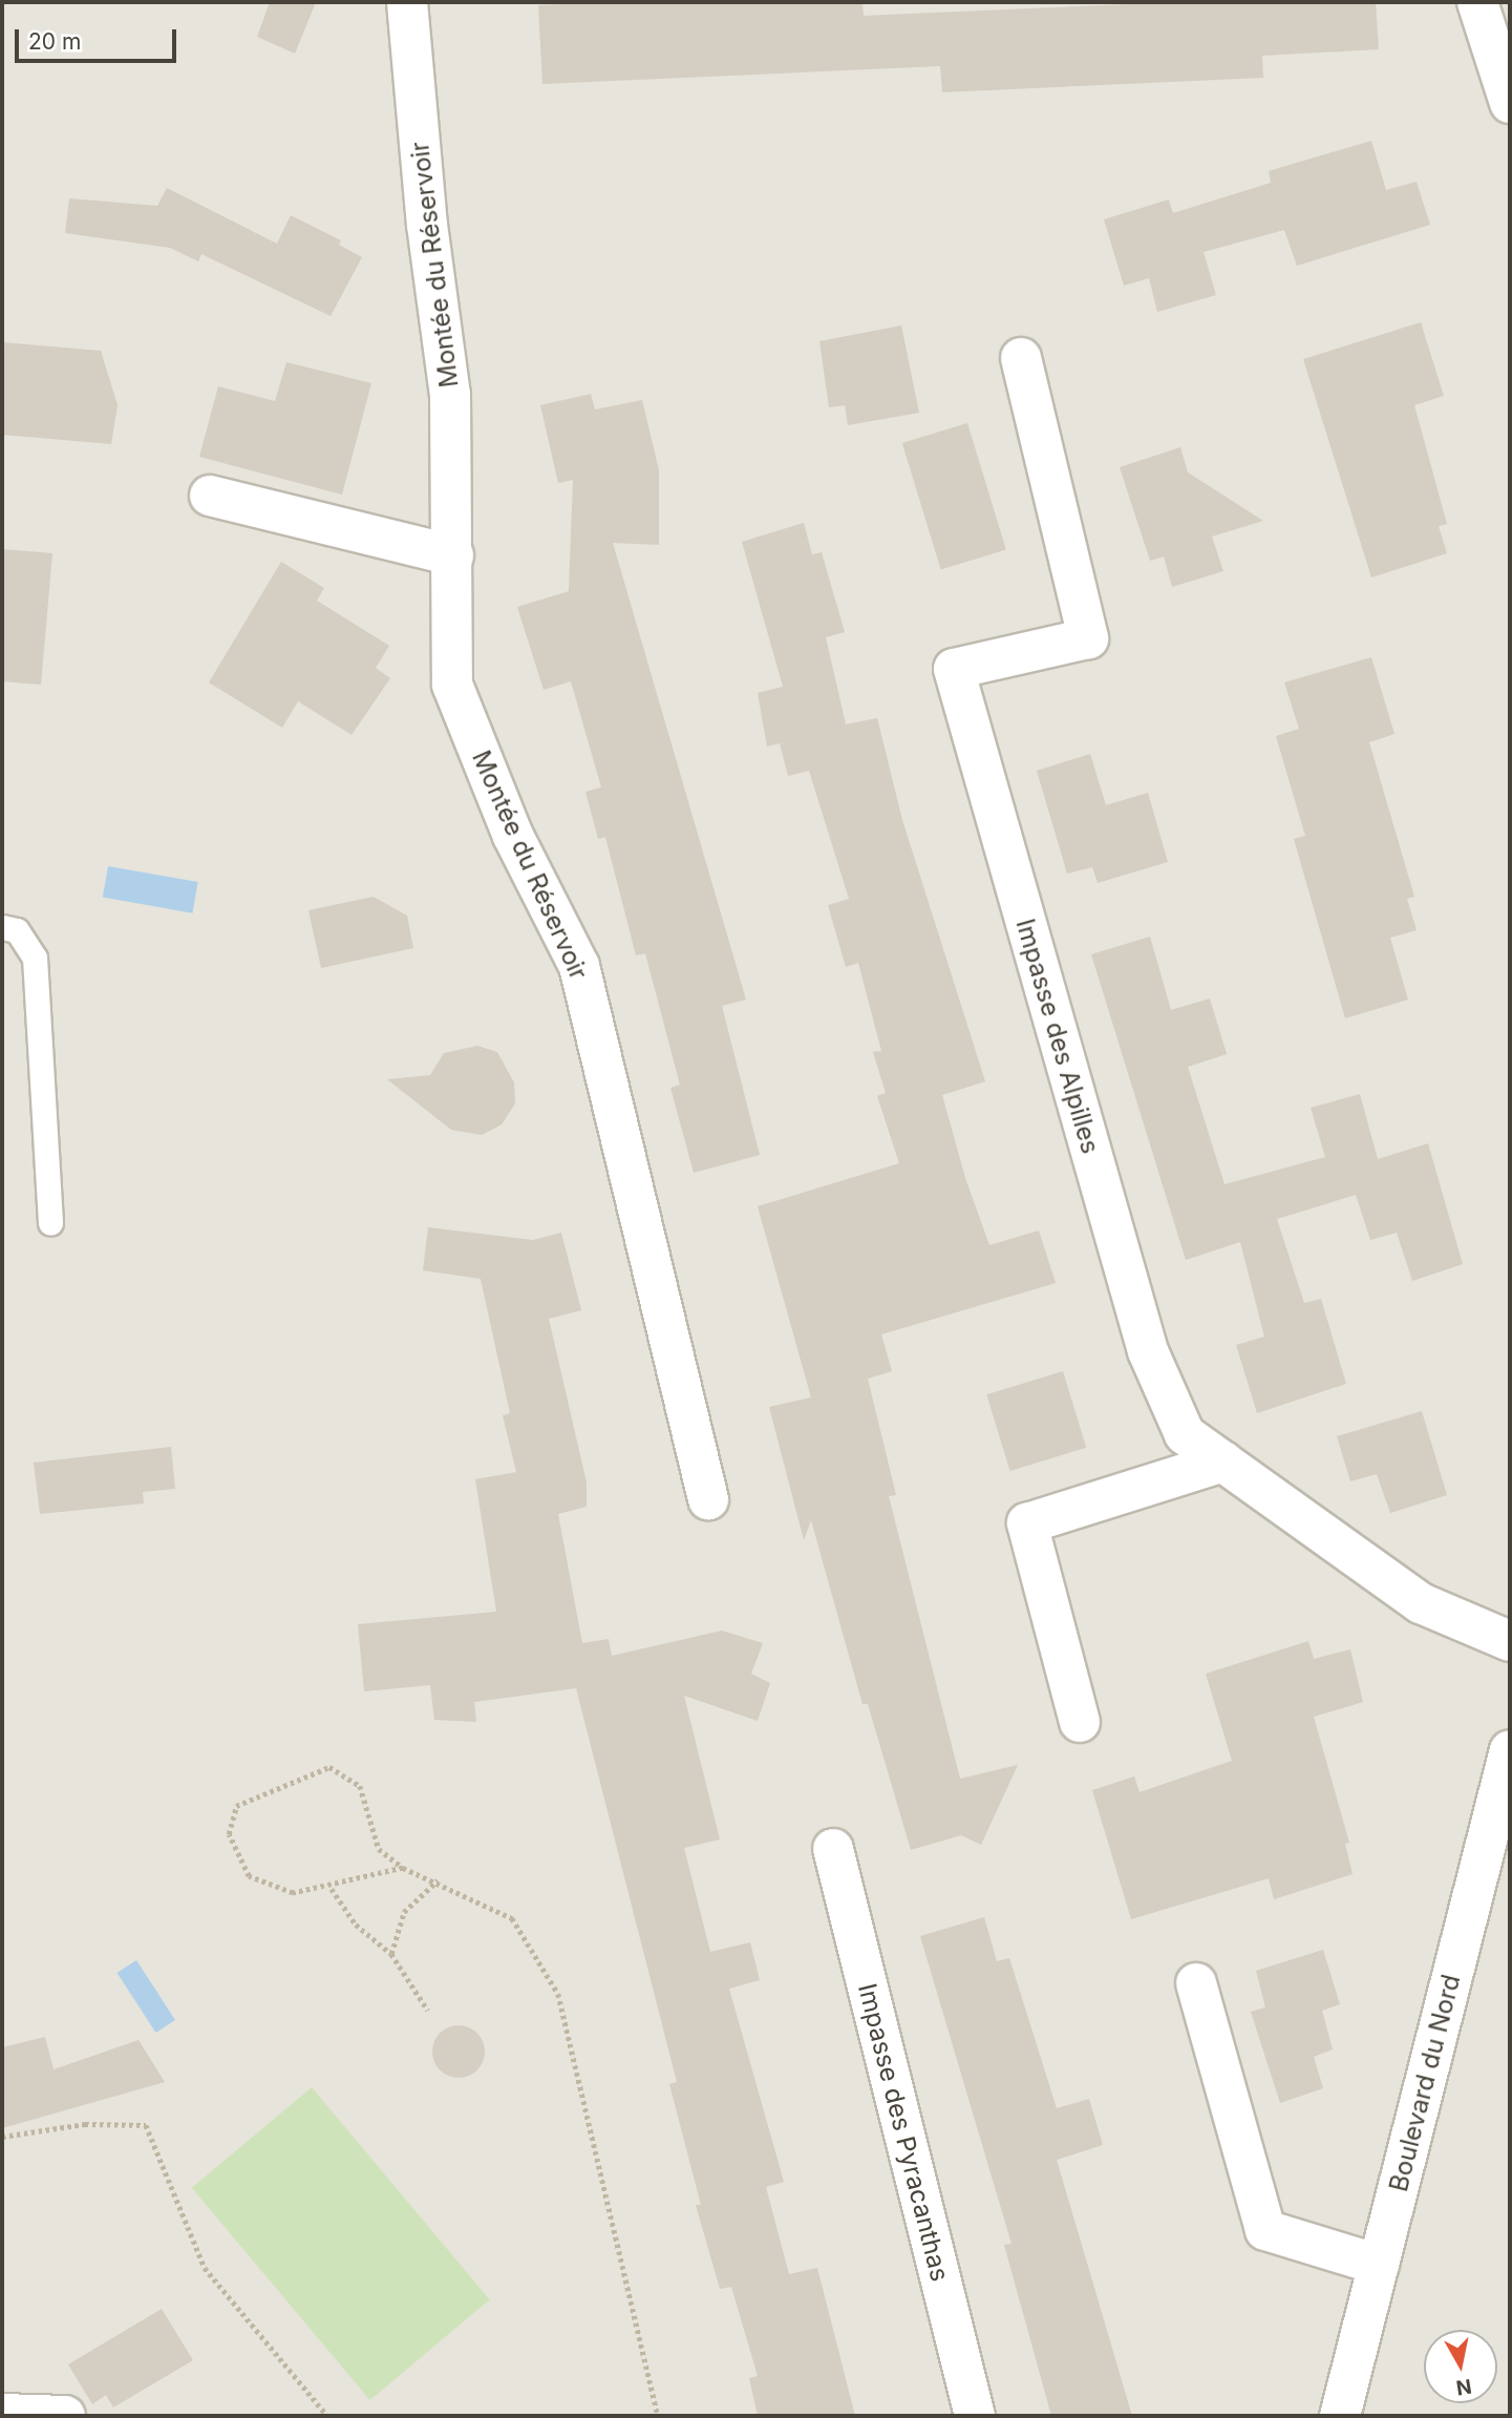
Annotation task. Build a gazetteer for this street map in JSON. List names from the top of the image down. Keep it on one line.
{"streets":{"street":["Montée du Réservoir","Impasse des Alpilles","Boulevard du Nord","Impasse des Pyracanthas"]},"scale_bar":"20 m","north":"bottom"}
